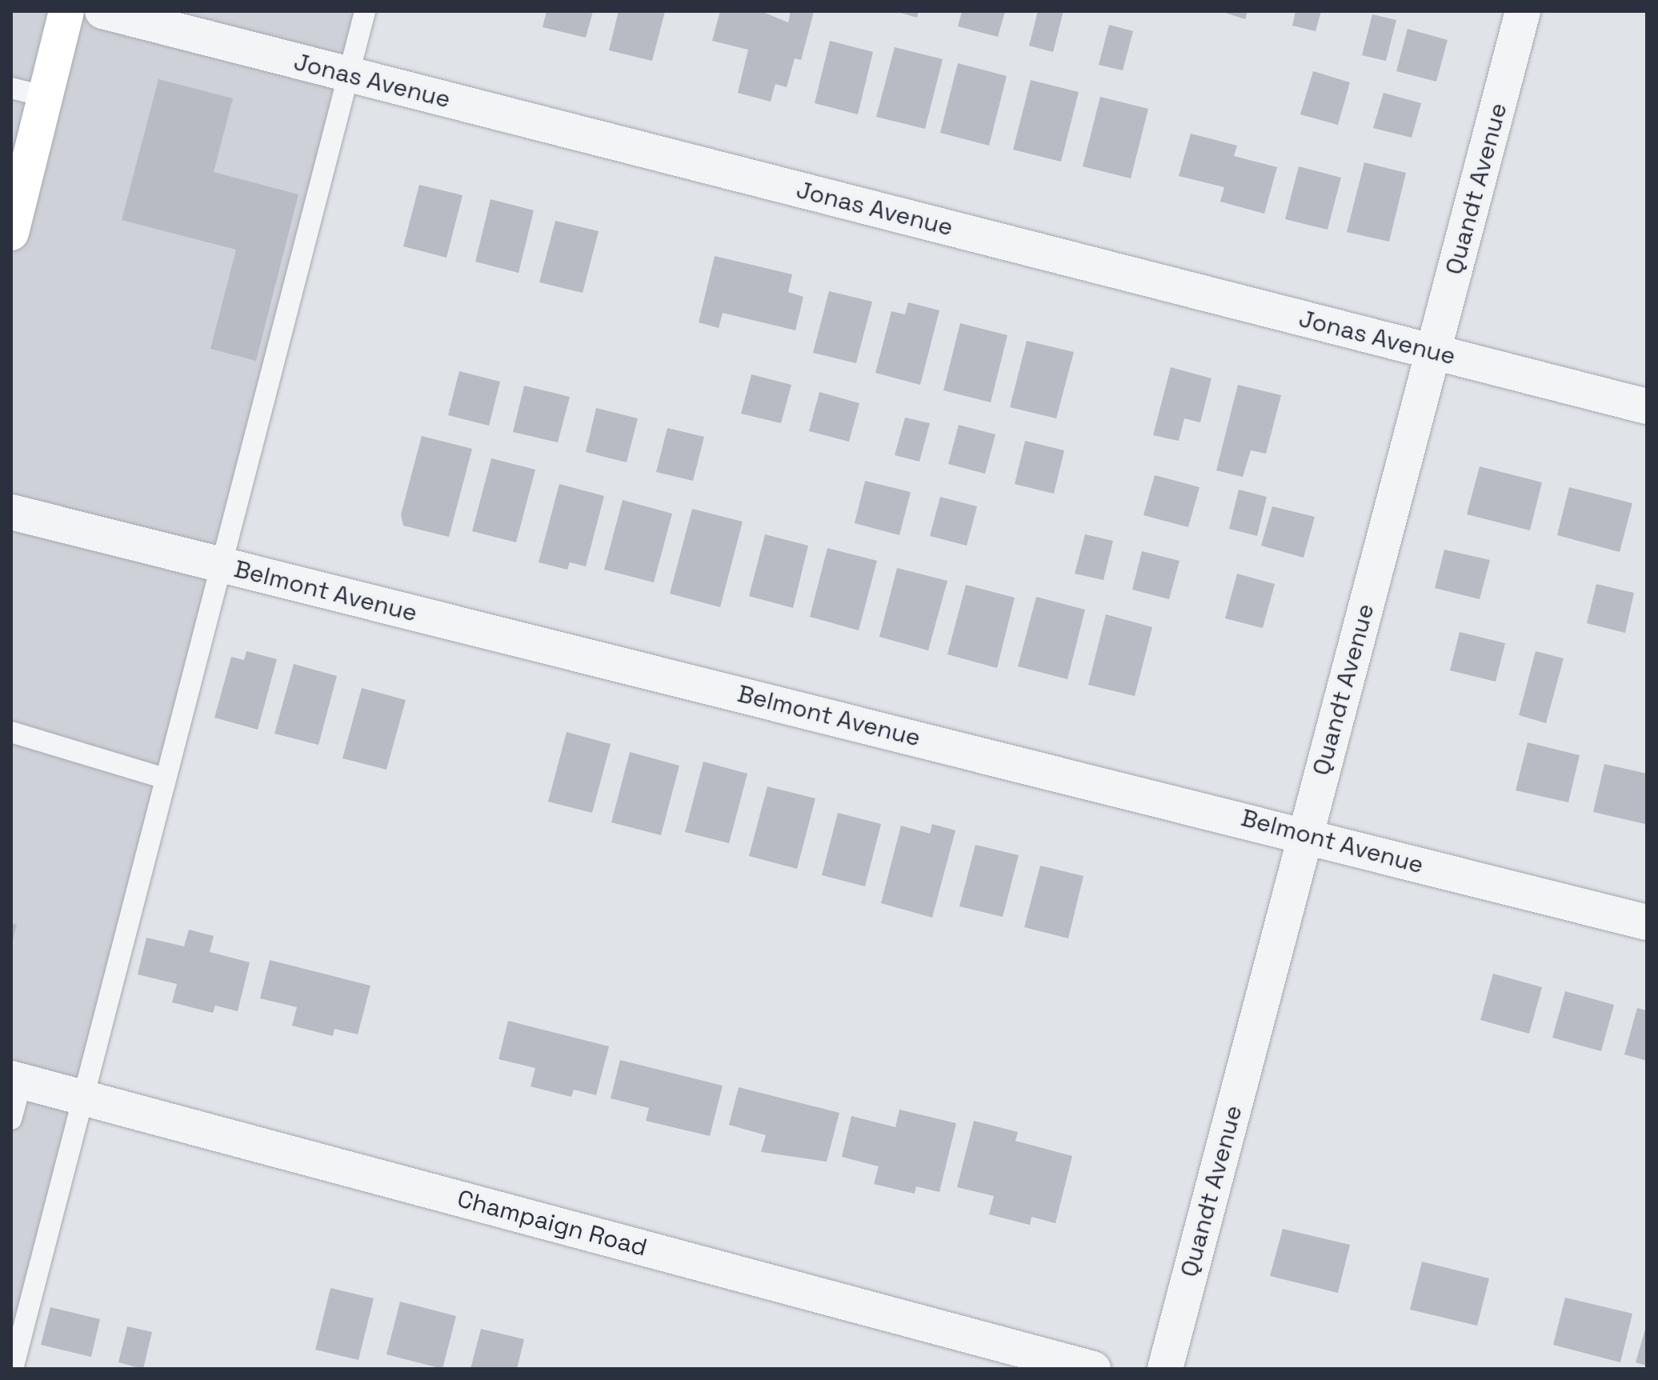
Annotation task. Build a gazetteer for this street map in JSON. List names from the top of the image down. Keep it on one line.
{"streets":{"street":["Jonas Avenue","Quandt Avenue","Belmont Avenue","Champaign Road"]},"crossings":[["Jonas Avenue","Quandt Avenue"],["Quandt Avenue","Belmont Avenue"]]}
